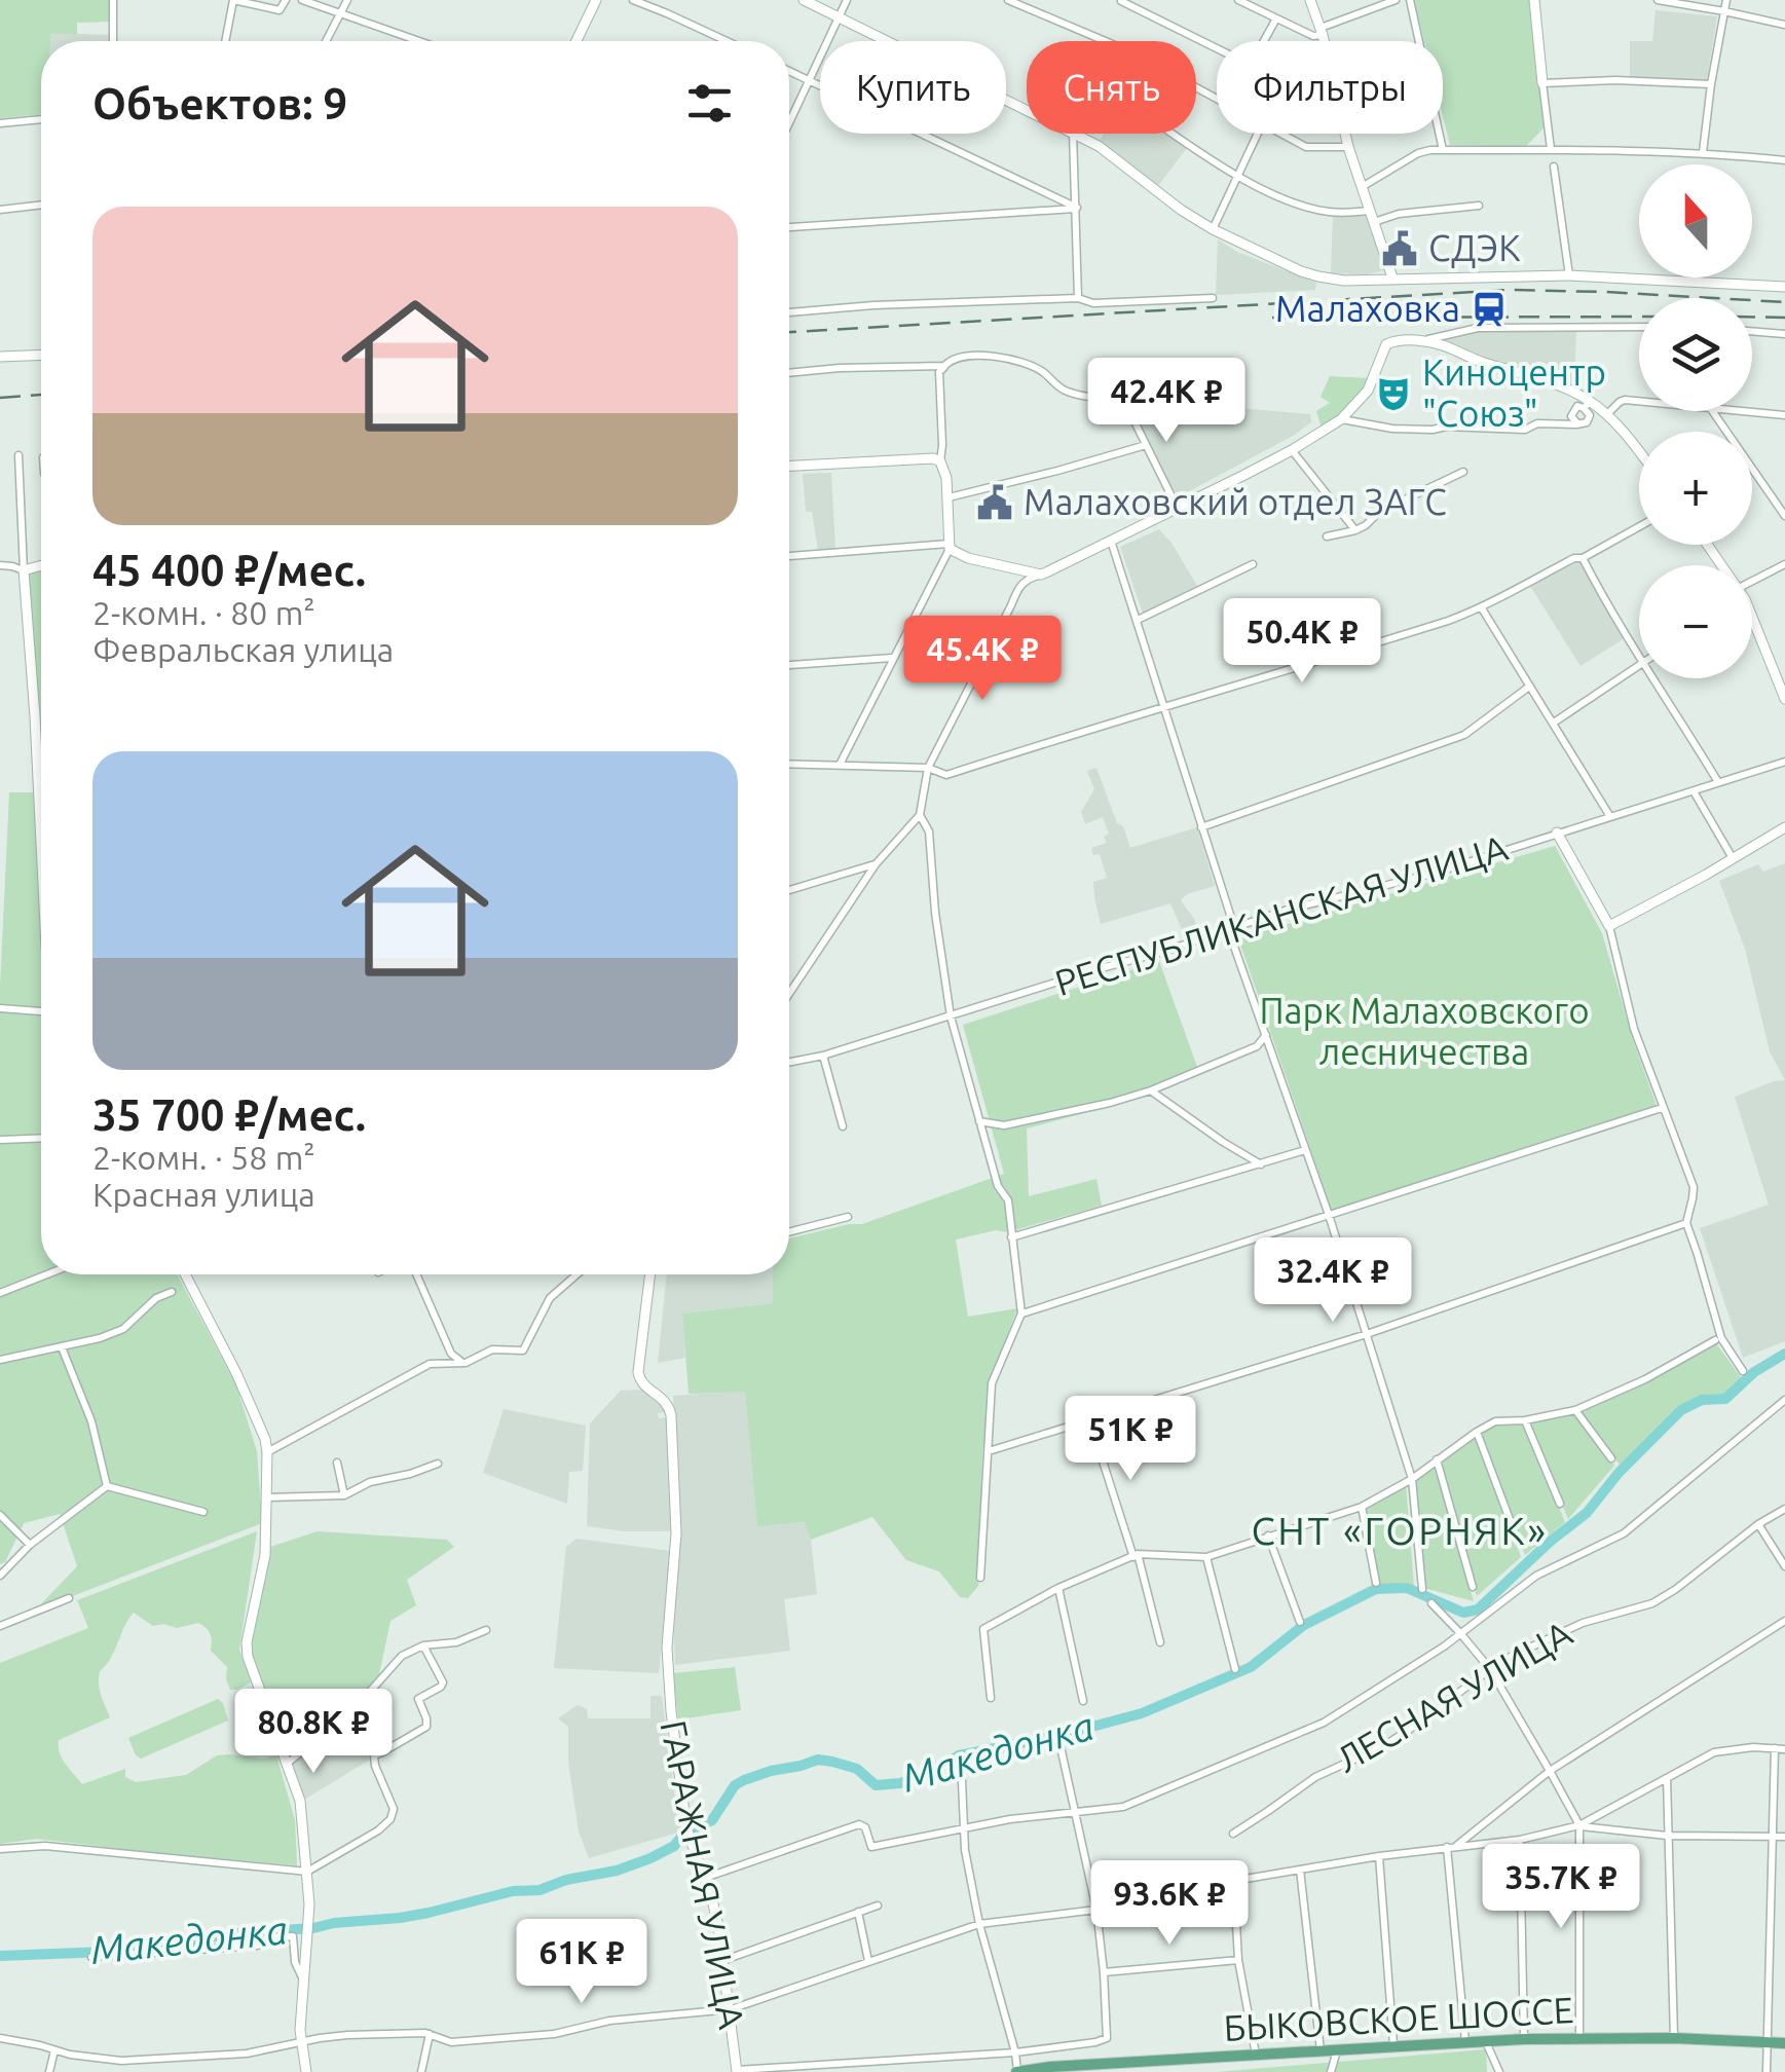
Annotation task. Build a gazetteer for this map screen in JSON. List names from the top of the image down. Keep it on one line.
{"streets":{"main road":["ГАРАЖНАЯ УЛИЦА","БЫКОВСКОЕ ШОССЕ"],"street":["РЕСПУБЛИКАНСКАЯ УЛИЦА","ЛЕСНАЯ УЛИЦА"]},"districts":["СНТ «ГОРНЯК»"],"water":["Македонка"],"parks":["Парк Малаховского лесничества"],"places":{"public building":["СДЭК","Малаховский отдел ЗАГС"],"station":["Малаховка"],"theatre":["Киноцентр \"Союз\""]},"north":"top","page":{"chip":["Купить","Снять","Фильтры"],"heading":"Объектов: 9","map_buttons":["+","−"],"list":[{"name":"45 400 ₽/мес.","note":"2-комн. · 80 m² · Февральская улица"},{"name":"35 700 ₽/мес.","note":"2-комн. · 58 m² · Красная улица"}],"price":["42.4K ₽","50.4K ₽","45.4K ₽","32.4K ₽","51K ₽","80.8K ₽","35.7K ₽","93.6K ₽","61K ₽"]}}
